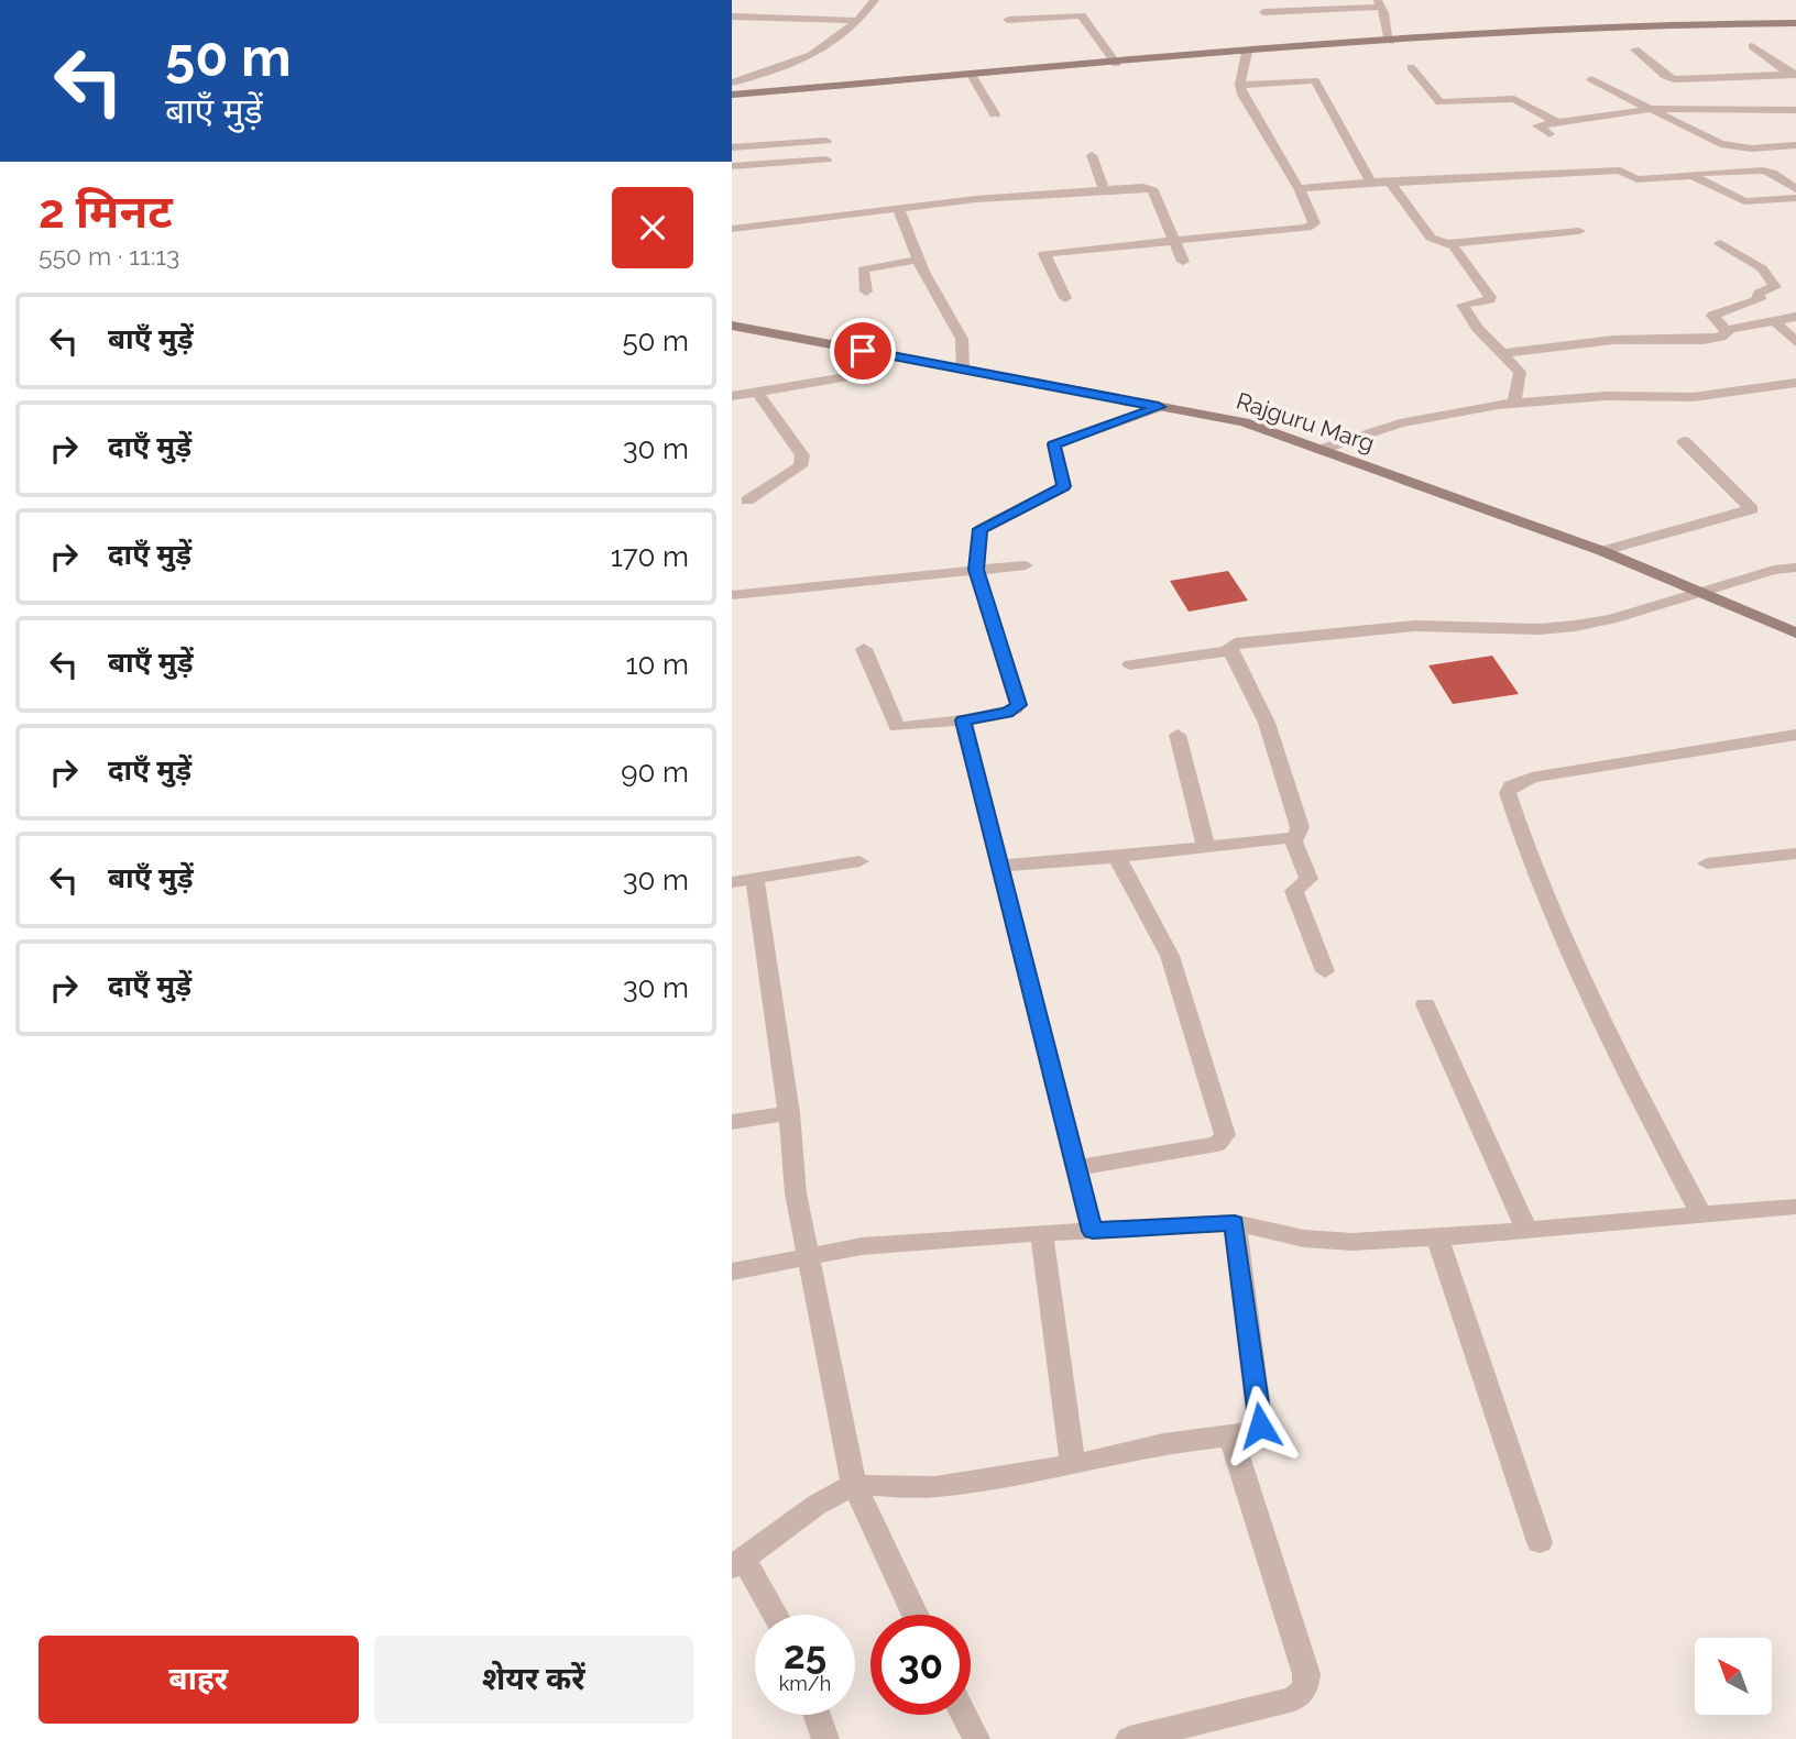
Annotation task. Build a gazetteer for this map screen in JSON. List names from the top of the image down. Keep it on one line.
{"streets":{"street":["Rajguru Marg"]},"north":"top left","page":{"turn":["50 m","बाएँ मुड़ें"],"heading":["2 मिनट","550 m · 11:13"],"list":[{"name":"बाएँ मुड़ें","value":"50 m"},{"name":"दाएँ मुड़ें","value":"30 m"},{"name":"दाएँ मुड़ें","value":"170 m"},{"name":"बाएँ मुड़ें","value":"10 m"},{"name":"दाएँ मुड़ें","value":"90 m"},{"name":"बाएँ मुड़ें","value":"30 m"},{"name":"दाएँ मुड़ें","value":"30 m"}],"speed":"25 km/h","limit":"30","buttons":["बाहर","शेयर करें"]}}
